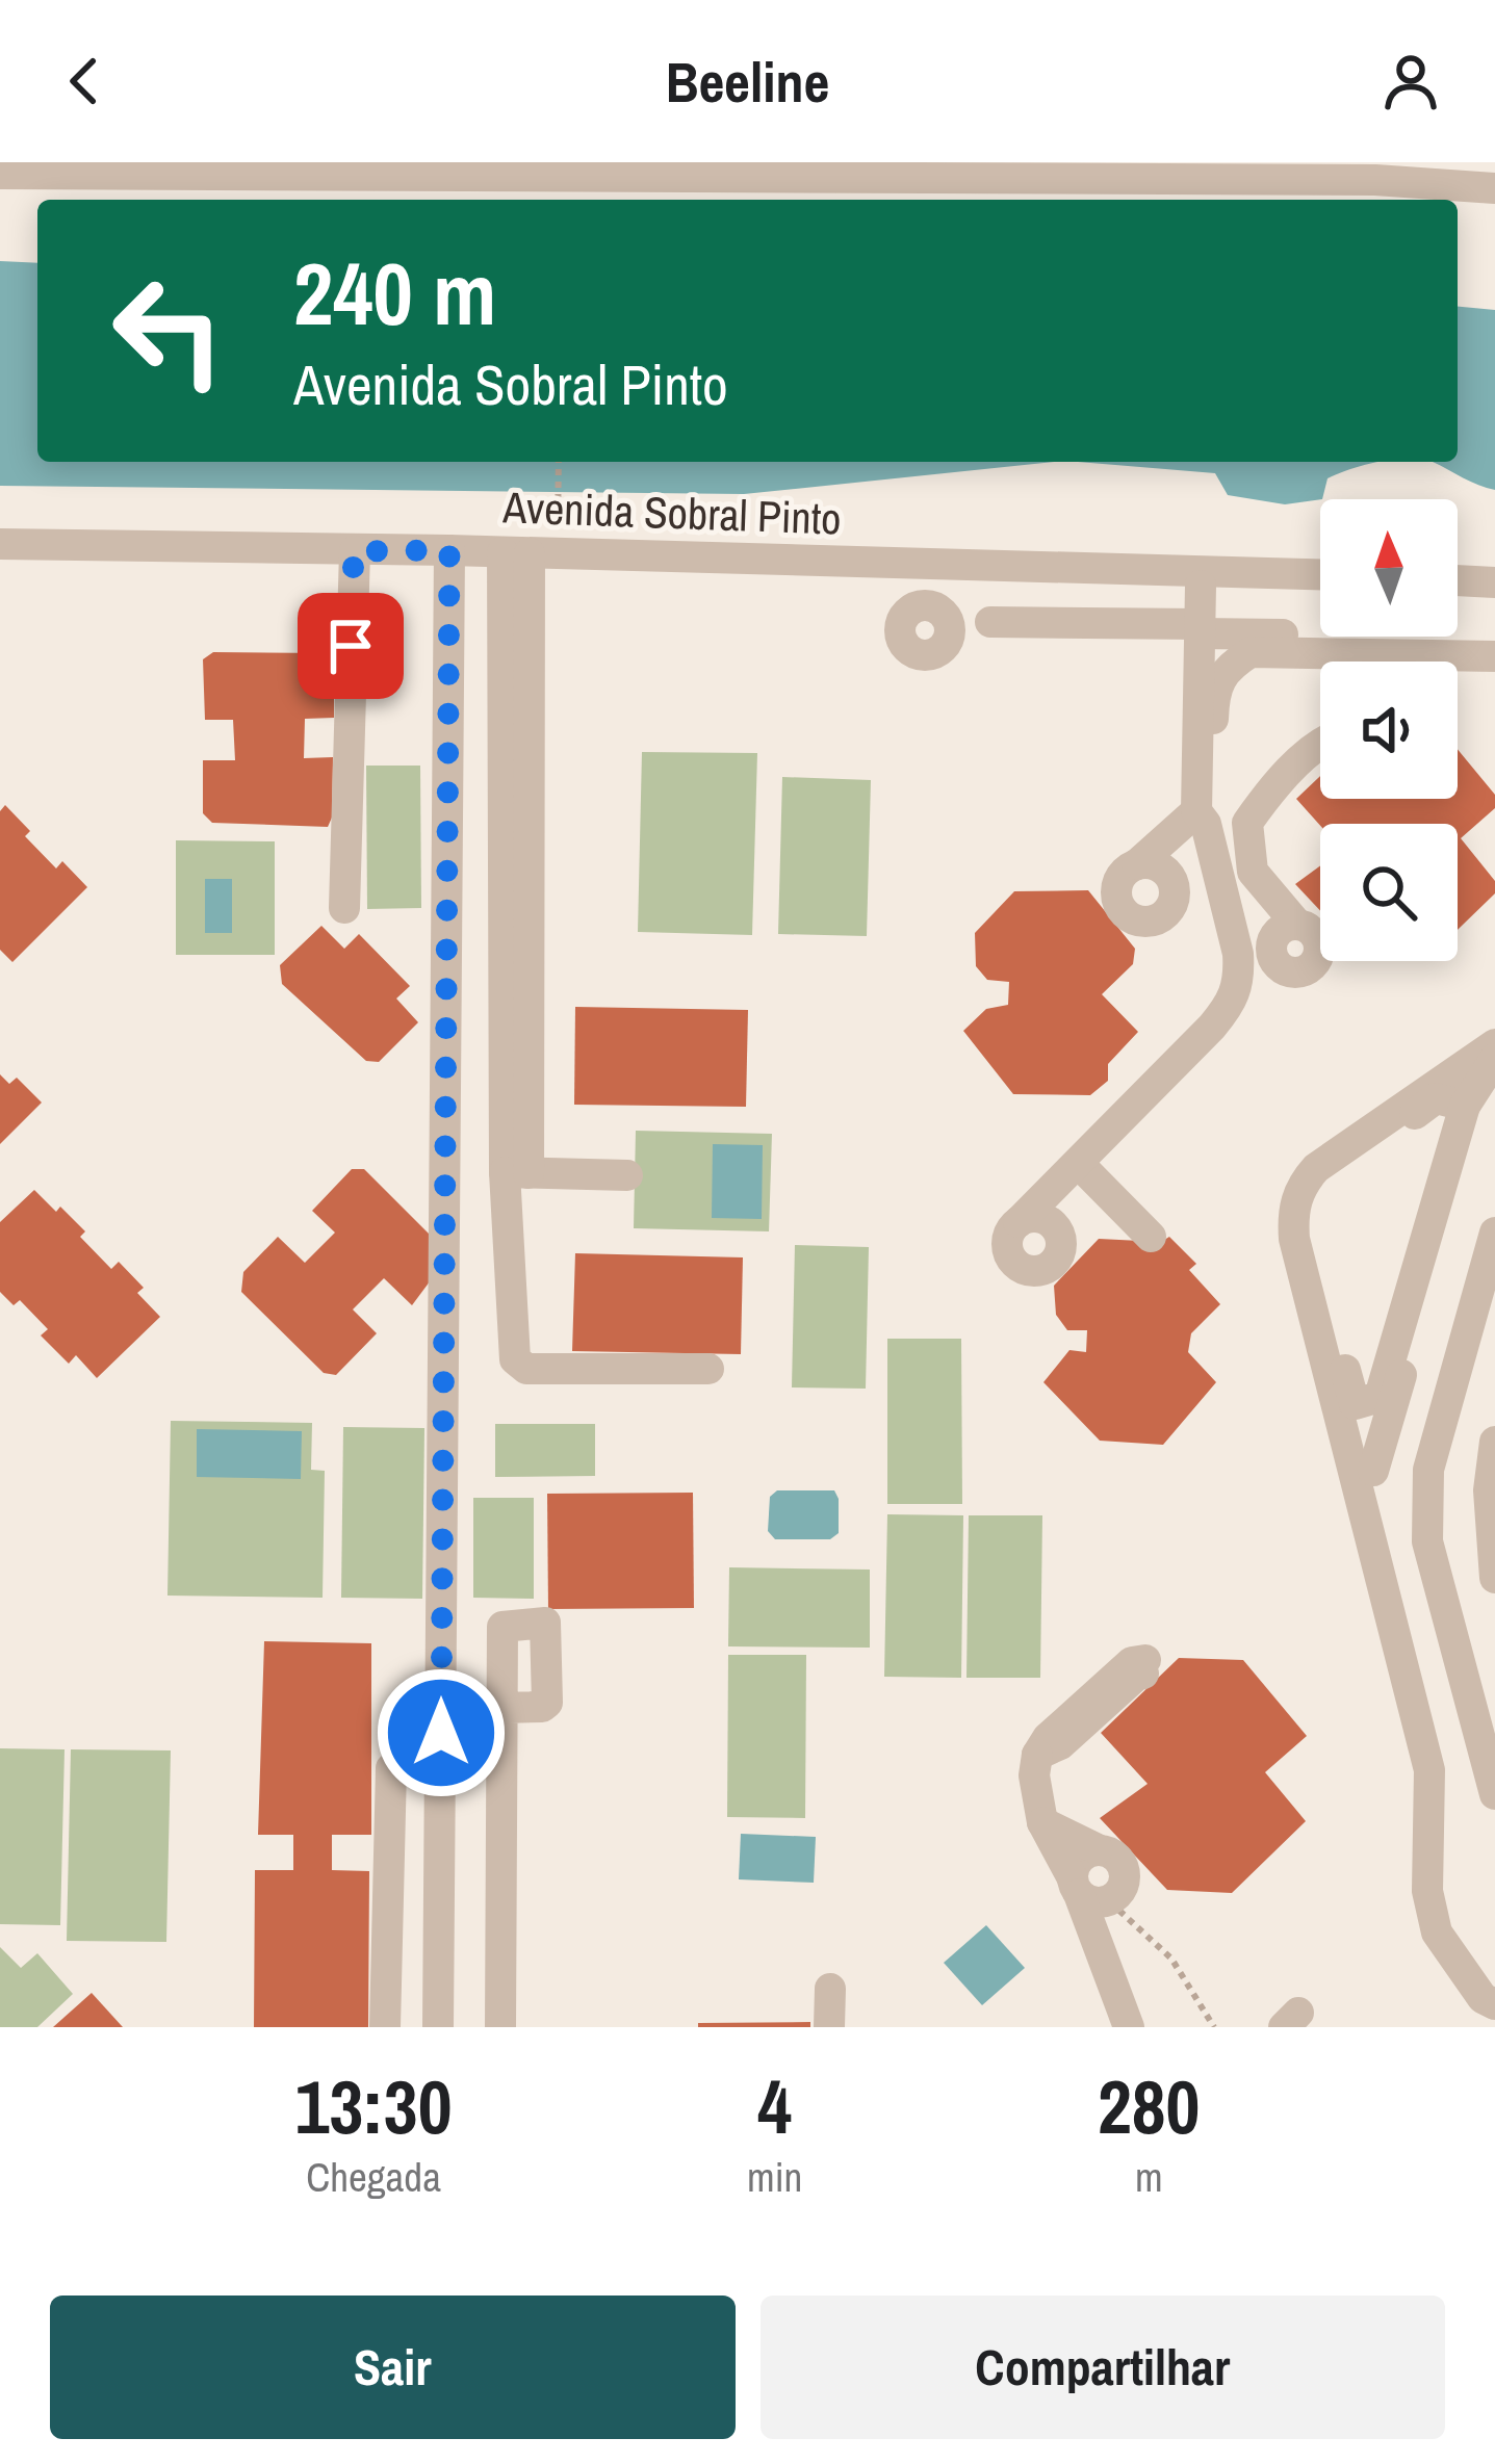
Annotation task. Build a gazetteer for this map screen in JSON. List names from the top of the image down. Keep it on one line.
{"streets":{"street":["Avenida Sobral Pinto"]},"north":"top","page":{"header":"Beeline","turn":["240 m","Avenida Sobral Pinto"],"eta":["13:30","Chegada","4","min","280","m"],"buttons":["Sair","Compartilhar"]}}
